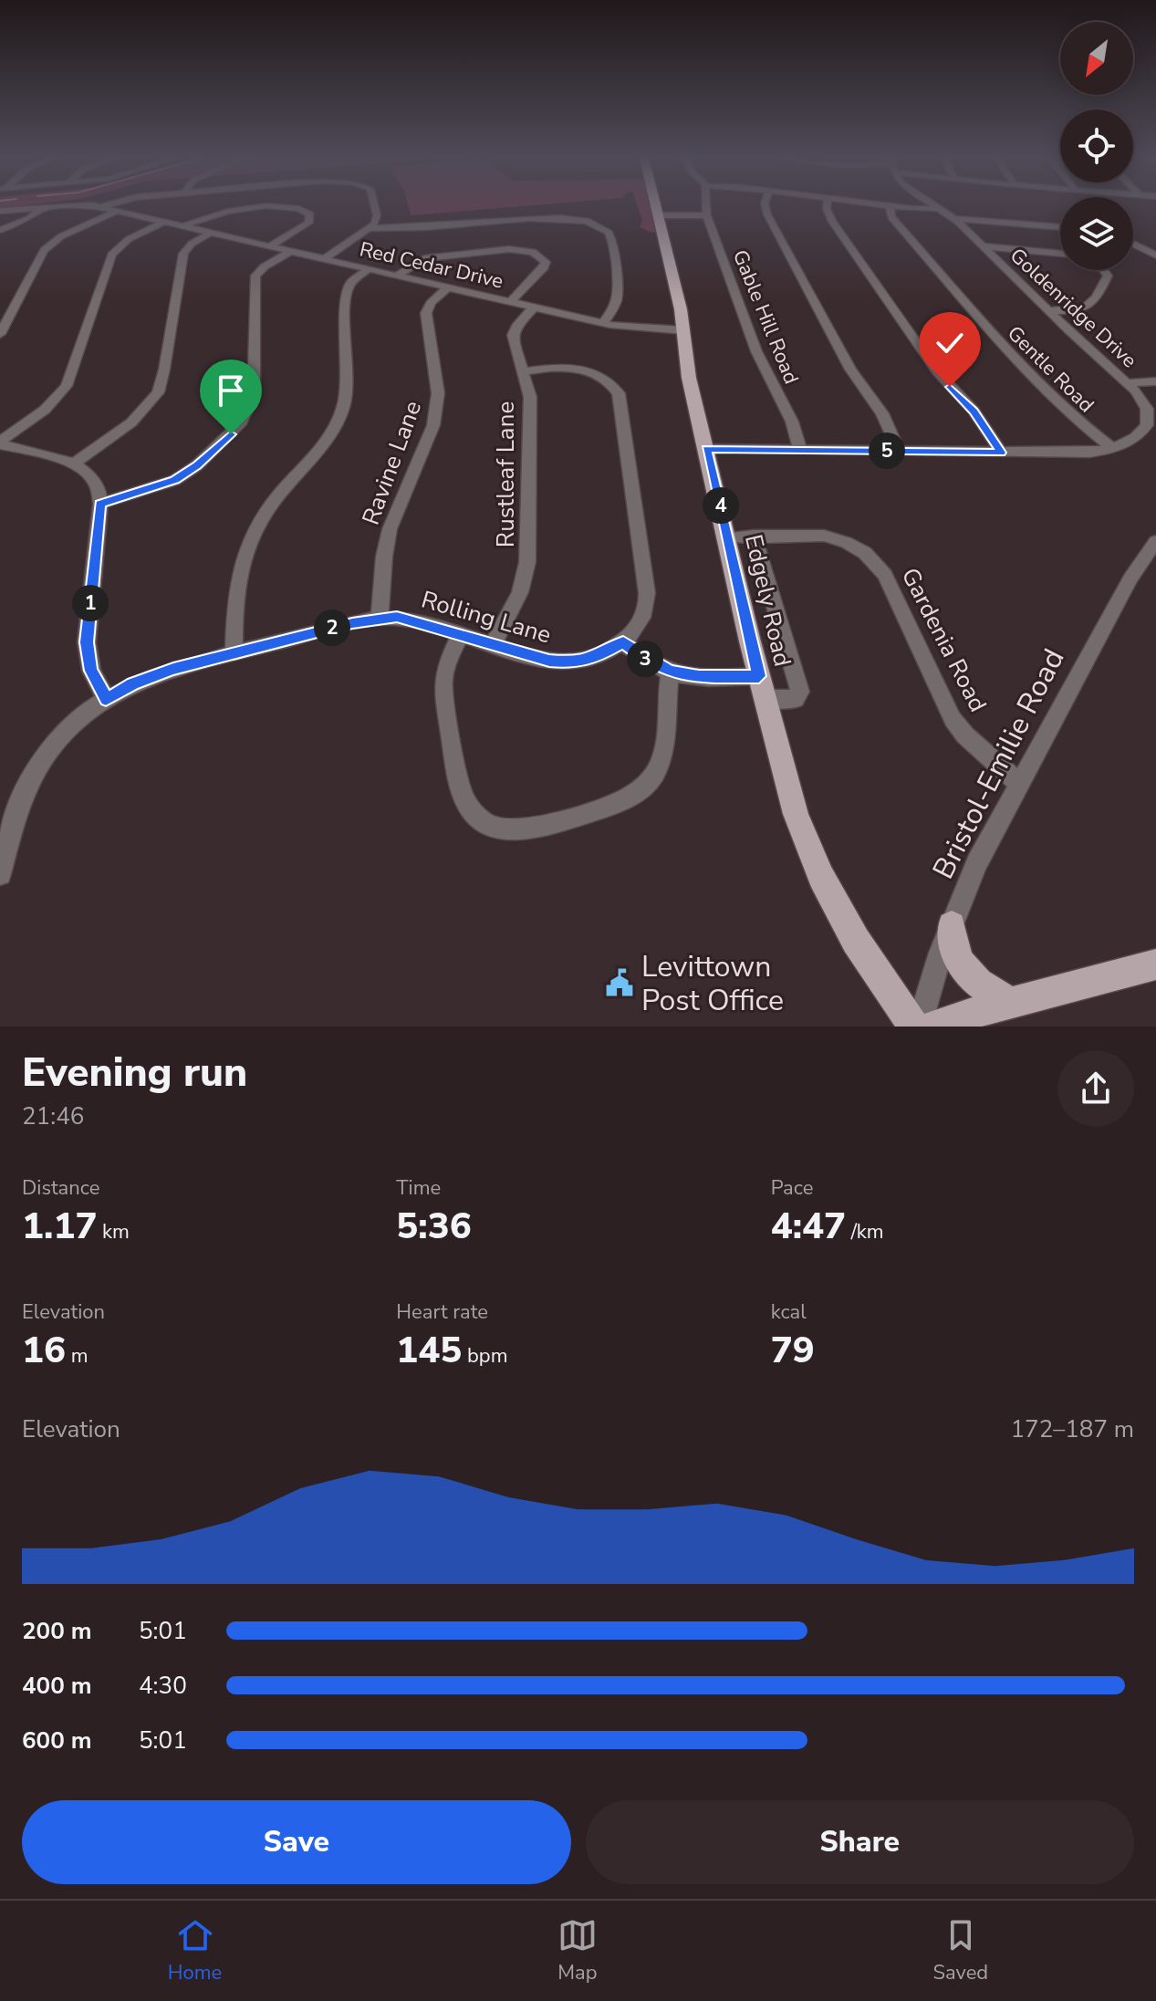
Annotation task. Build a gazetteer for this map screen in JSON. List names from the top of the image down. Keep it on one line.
{"streets":{"main road":["Edgely Road"],"street":["Red Cedar Drive","Goldenridge Drive","Gable Hill Road","Gentle Road","Ravine Lane","Rustleaf Lane","Rolling Lane","Gardenia Road","Bristol-Emilie Road"]},"crossings":[["Red Cedar Drive","Ravine Lane"],["Red Cedar Drive","Rustleaf Lane"],["Red Cedar Drive","Edgely Road"],["Goldenridge Drive","Gable Hill Road"],["Goldenridge Drive","Gentle Road"],["Goldenridge Drive","Edgely Road"],["Ravine Lane","Rolling Lane"],["Rustleaf Lane","Rolling Lane"],["Edgely Road","Gardenia Road"],["Edgely Road","Bristol-Emilie Road"],["Gardenia Road","Bristol-Emilie Road"]],"places":{"public building":["Levittown Post Office"]},"north":"bottom left","page":{"pins":["5","4","1","2","3"],"heading":["Evening run","21:46"],"stats":[["Distance","1.17 km"],["Time","5:36"],["Pace","4:47 /km"],["Elevation","16 m"],["Heart rate","145 bpm"],["kcal","79"]],"chart":["Elevation","172–187 m"],"list":[{"name":"200 m","note":"5:01"},{"name":"400 m","note":"4:30"},{"name":"600 m","note":"5:01"}],"buttons":["Save","Share"],"tabs":["Home","Map","Saved"]}}
